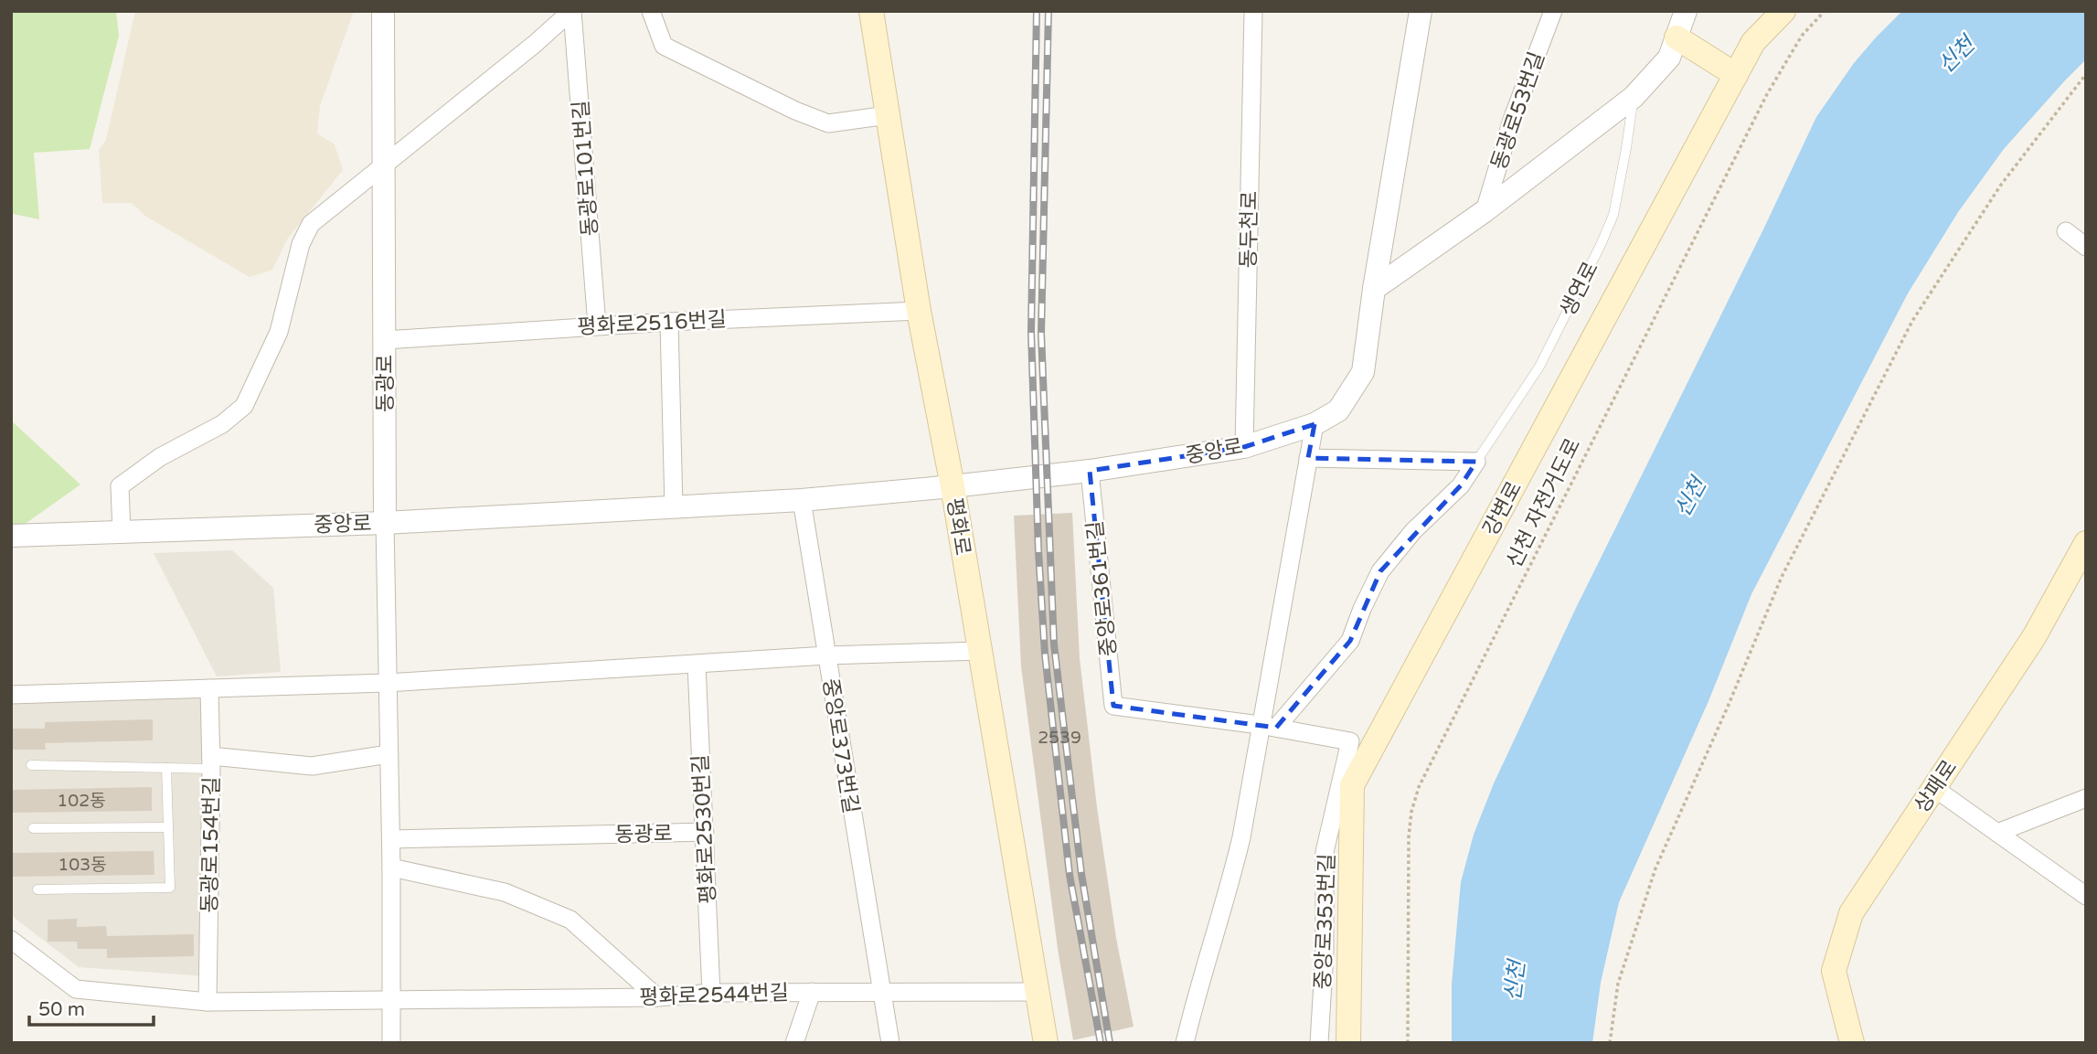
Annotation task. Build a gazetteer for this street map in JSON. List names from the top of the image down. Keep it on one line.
{"streets":{"main road":["강변로","평화로","상패로"],"street":["동광로53번길","동광로101번길","동두천로","평화로2516번길","동광로","중앙로","중앙로361번길","중앙로373번길","평화로2530번길","동광로154번길","중앙로353번길","평화로2544번길"],"lane":["생연로"],"path":["신천 자전거도로"]},"crossings":[["동광로101번길","평화로2516번길"],["동두천로","중앙로"],["평화로2516번길","동광로"],["평화로2516번길","평화로"],["동광로","중앙로"],["동광로","평화로2530번길"],["동광로","평화로2544번길"],["중앙로","평화로"],["중앙로","중앙로361번길"],["중앙로","중앙로373번길"],["평화로","평화로2544번길"],["중앙로361번길","중앙로353번길"],["중앙로373번길","평화로2544번길"],["평화로2530번길","평화로2544번길"],["동광로154번길","평화로2544번길"]],"water":["신천"],"house_numbers":["2539","102동","103동"],"scale_bar":"50 m"}
